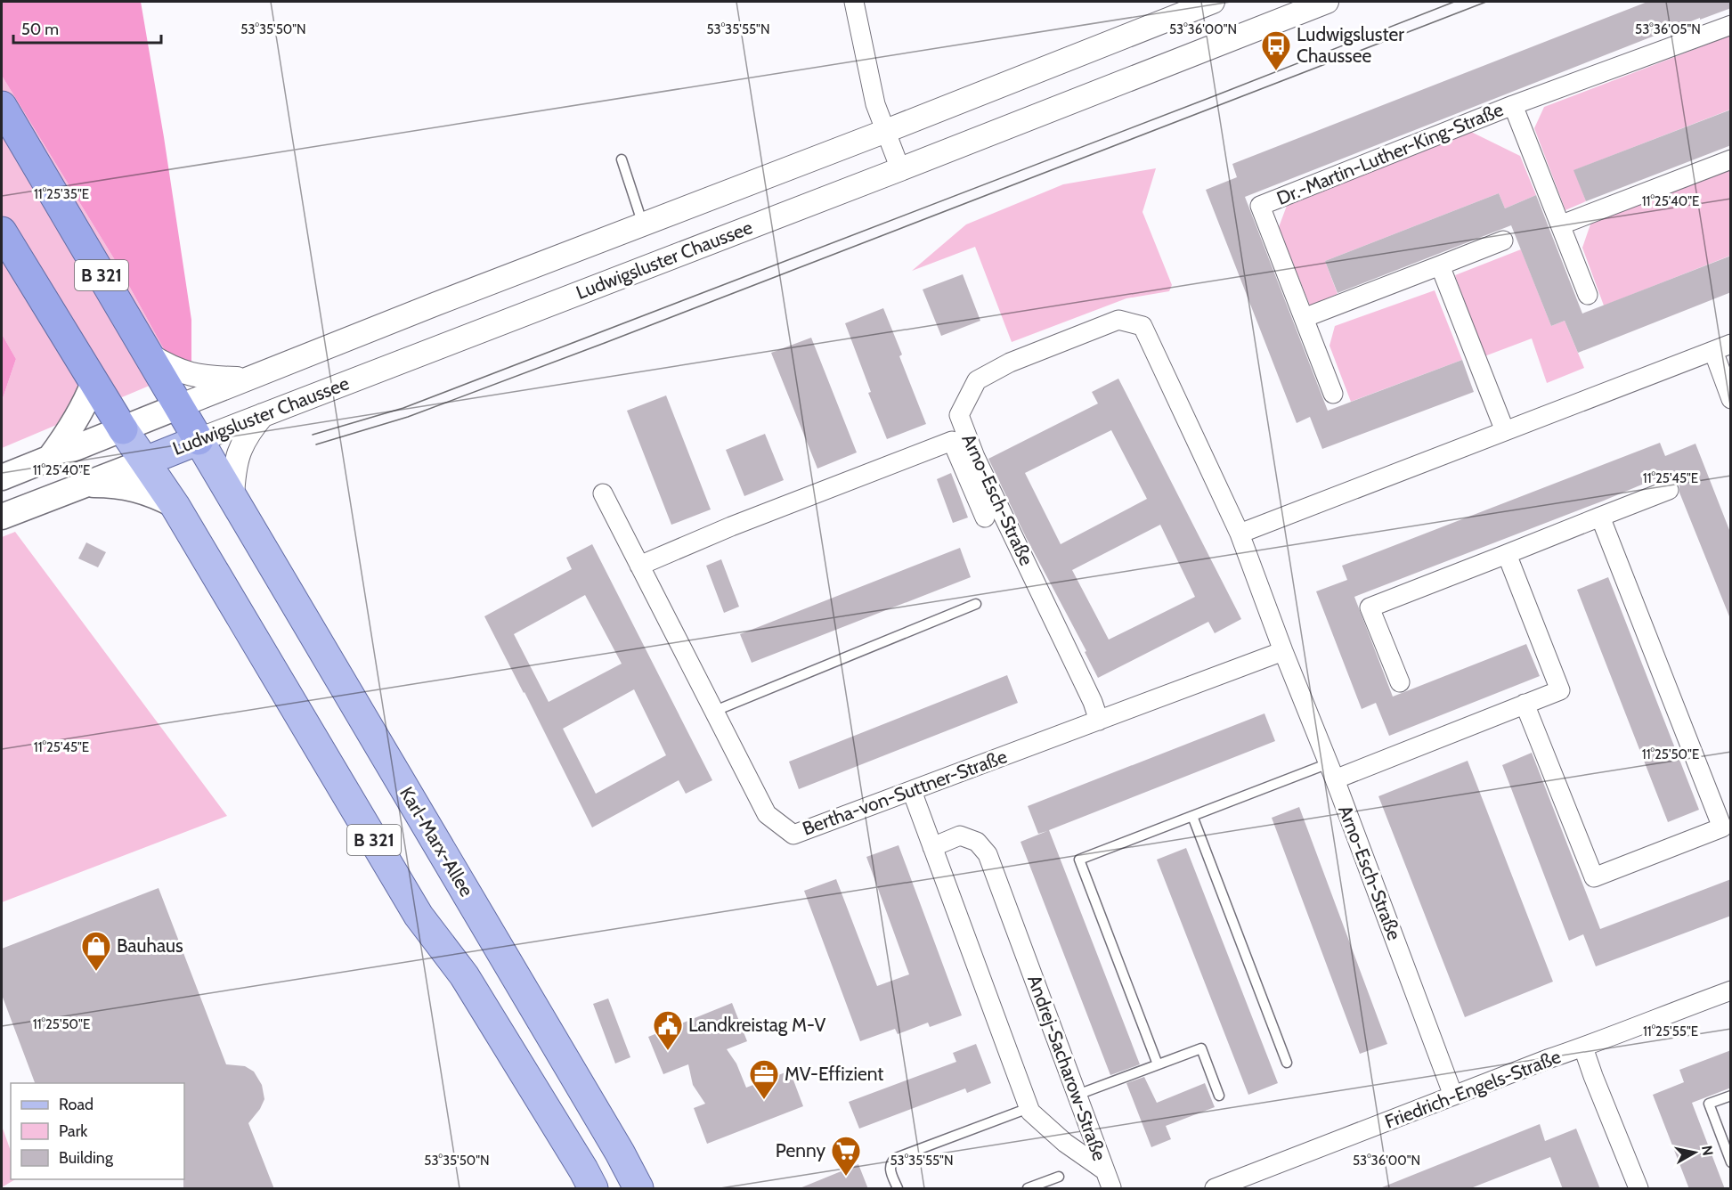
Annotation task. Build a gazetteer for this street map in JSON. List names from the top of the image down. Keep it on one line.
{"streets":{"highway":["B 321"],"main road":["Ludwigsluster Chaussee","Karl-Marx-Allee"],"street":["Dr.-Martin-Luther-King-Straße","Arno-Esch-Straße","Bertha-von-Suttner-Straße","Andrej-Sacharow-Straße","Friedrich-Engels-Straße"]},"crossings":[["Ludwigsluster Chaussee","B 321"],["B 321","Karl-Marx-Allee"],["Arno-Esch-Straße","Bertha-von-Suttner-Straße"],["Arno-Esch-Straße","Friedrich-Engels-Straße"],["Bertha-von-Suttner-Straße","Andrej-Sacharow-Straße"]],"places":{"bus stop":["Ludwigsluster Chaussee"],"shop":["Bauhaus"],"public building":["Landkreistag M-V"],"office":["MV-Effizient"],"supermarket":["Penny"]},"legend":["Road","Park","Building"],"scale_bar":"50 m","north":"right","coordinates":["53°35'50\"N","53°35'55\"N","53°36'00\"N","53°36'05\"N","11°25'35\"E","11°25'40\"E","11°25'45\"E","11°25'50\"E","11°25'55\"E"]}
